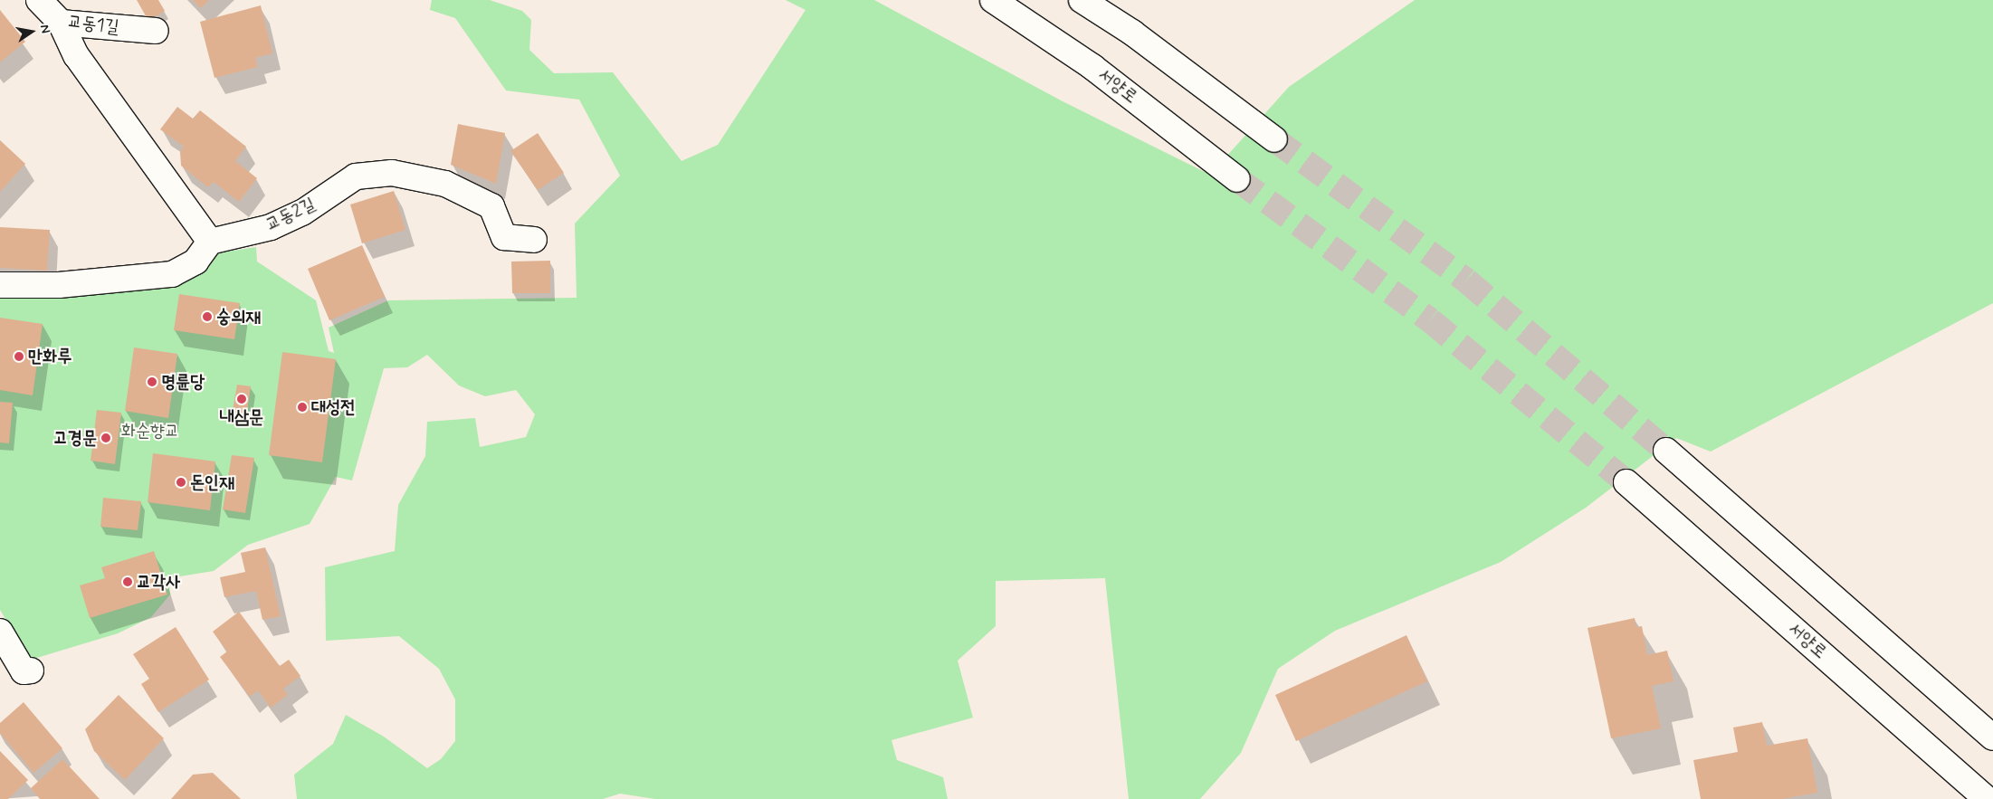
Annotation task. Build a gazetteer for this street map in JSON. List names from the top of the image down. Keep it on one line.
{"streets":{"main road":["교동1길","서양로","교동2길"]},"parks":["화순향교"],"places":["숭의재","만화루","명륜당","내삼문","대성전","고경문","돈인재","교각사"],"north":"right"}
